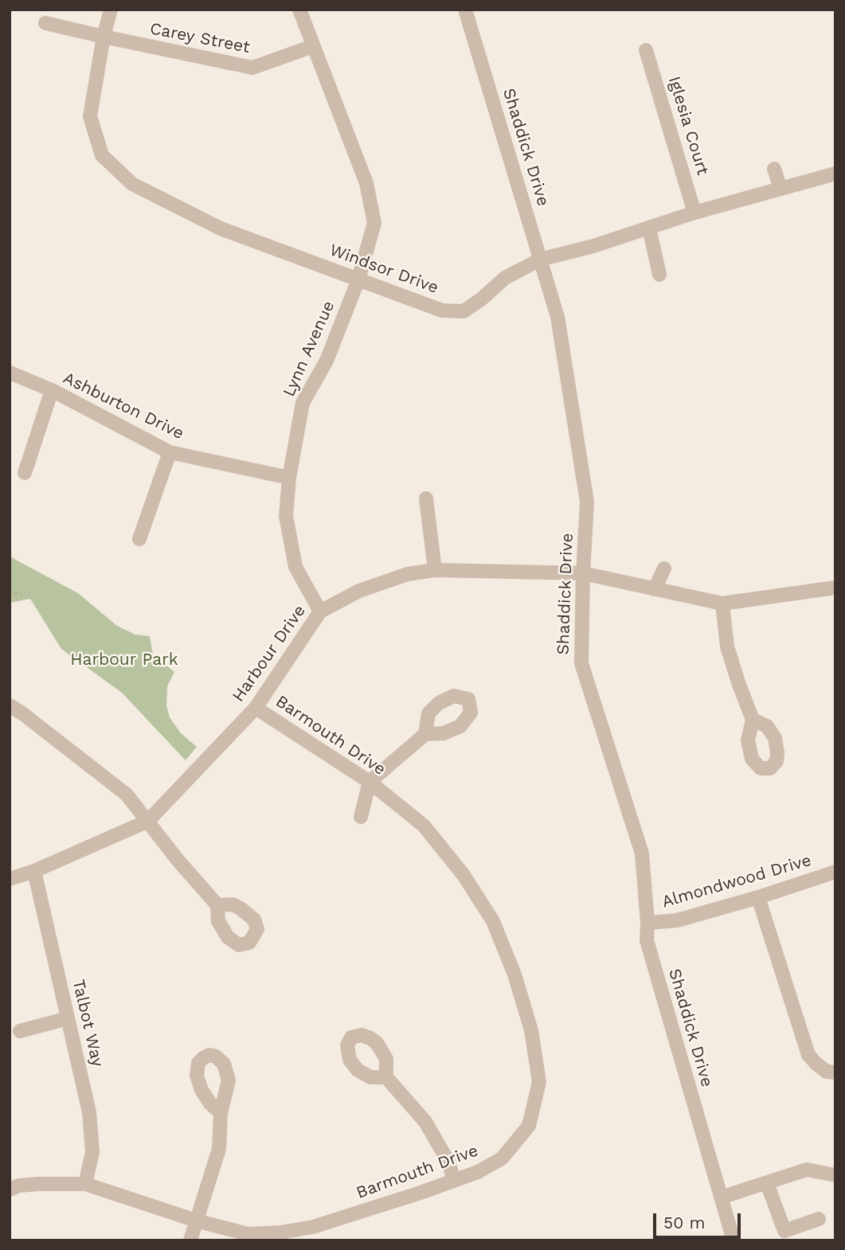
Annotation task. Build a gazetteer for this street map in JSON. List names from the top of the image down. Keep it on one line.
{"streets":{"street":["Carey Street","Iglesia Court","Shaddick Drive","Windsor Drive","Lynn Avenue","Ashburton Drive","Harbour Drive","Barmouth Drive","Almondwood Drive","Talbot Way"]},"crossings":[["Carey Street","Windsor Drive"],["Carey Street","Lynn Avenue"],["Iglesia Court","Windsor Drive"],["Shaddick Drive","Windsor Drive"],["Shaddick Drive","Harbour Drive"],["Shaddick Drive","Almondwood Drive"],["Windsor Drive","Lynn Avenue"],["Lynn Avenue","Ashburton Drive"],["Lynn Avenue","Harbour Drive"],["Harbour Drive","Barmouth Drive"],["Harbour Drive","Talbot Way"],["Barmouth Drive","Talbot Way"]],"parks":["Harbour Park"],"scale_bar":"50 m"}
